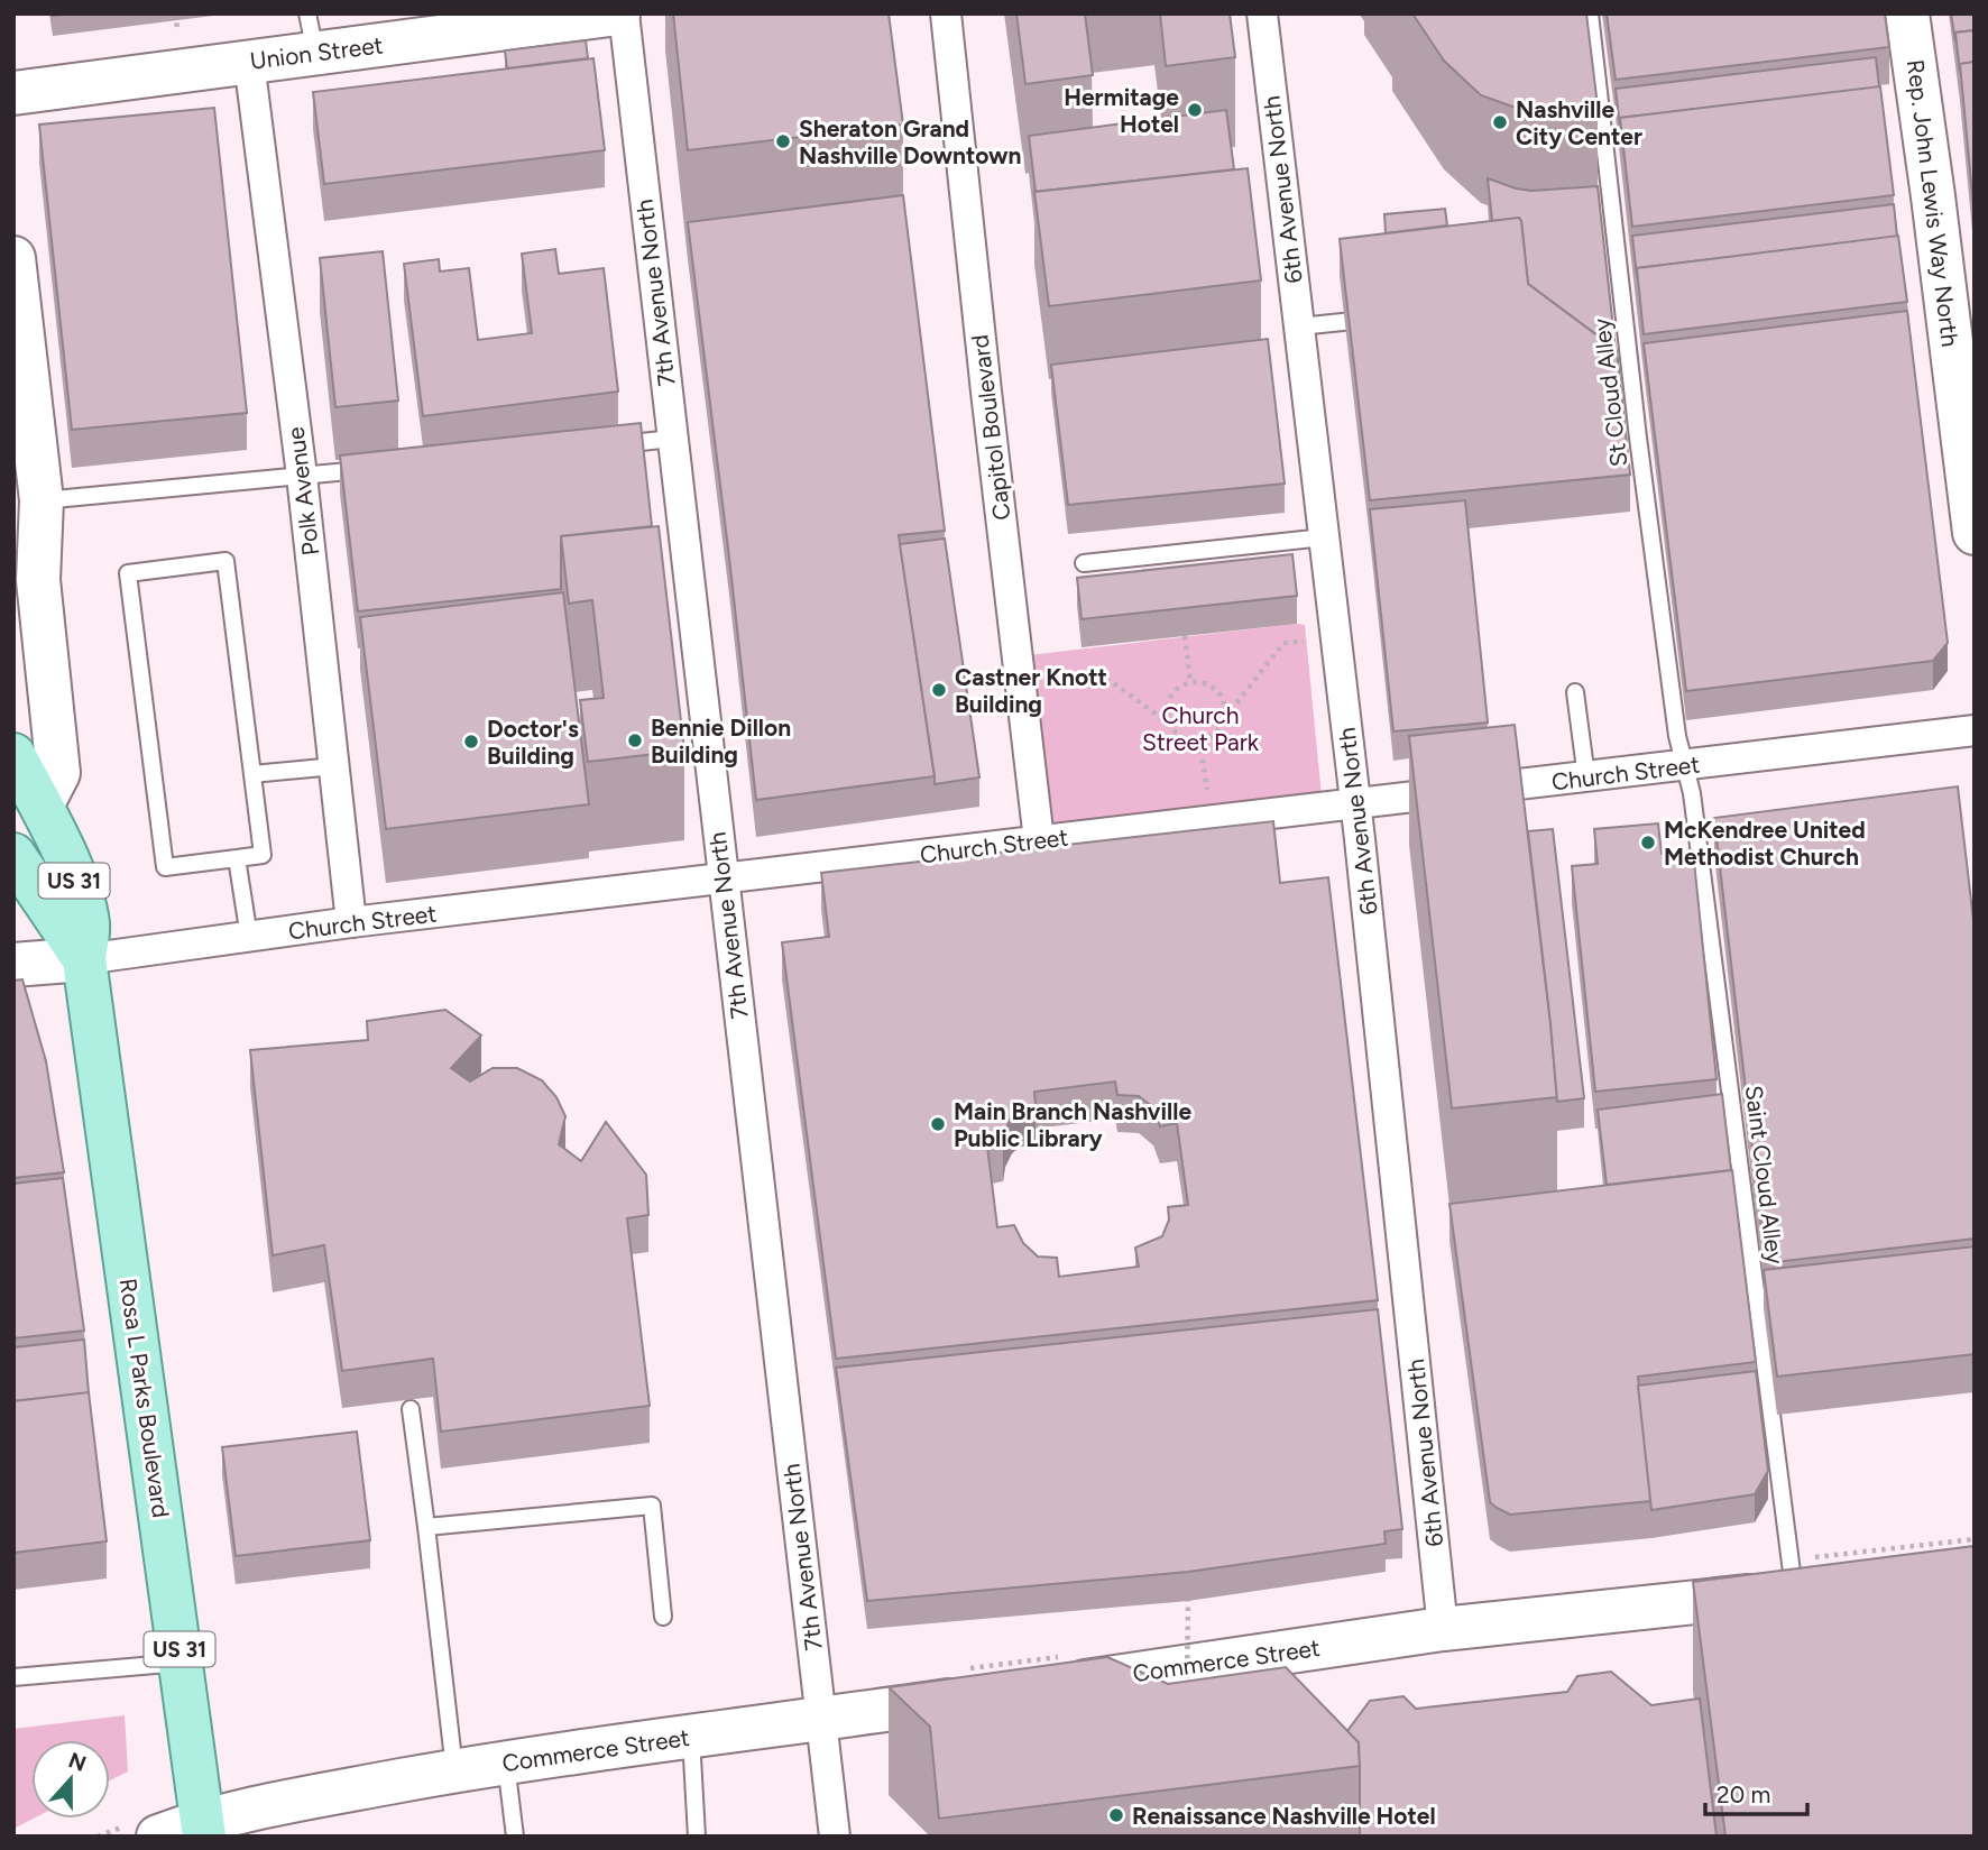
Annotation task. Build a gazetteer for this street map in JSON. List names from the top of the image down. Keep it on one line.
{"streets":{"main road":["US 31","Rosa L Parks Boulevard"],"street":["Union Street","6th Avenue North","Rep. John Lewis Way North","7th Avenue North","Capitol Boulevard","Polk Avenue","Church Street","Commerce Street"],"lane":["St Cloud Alley","Saint Cloud Alley"]},"crossings":[["Union Street","7th Avenue North"],["Union Street","Polk Avenue"],["6th Avenue North","Church Street"],["6th Avenue North","Commerce Street"],["7th Avenue North","Church Street"],["7th Avenue North","Commerce Street"],["St Cloud Alley","Church Street"],["St Cloud Alley","Saint Cloud Alley"],["Capitol Boulevard","Church Street"],["Polk Avenue","Church Street"],["Church Street","Saint Cloud Alley"],["Church Street","Rosa L Parks Boulevard"],["Saint Cloud Alley","Commerce Street"],["Rosa L Parks Boulevard","Commerce Street"]],"parks":["Church Street Park"],"places":["Hermitage Hotel","Nashville City Center","Sheraton Grand Nashville Downtown","Castner Knott Building","Bennie Dillon Building","Doctor's Building","McKendree United Methodist Church","Main Branch Nashville Public Library","Renaissance Nashville Hotel"],"scale_bar":"20 m","north":"top"}
